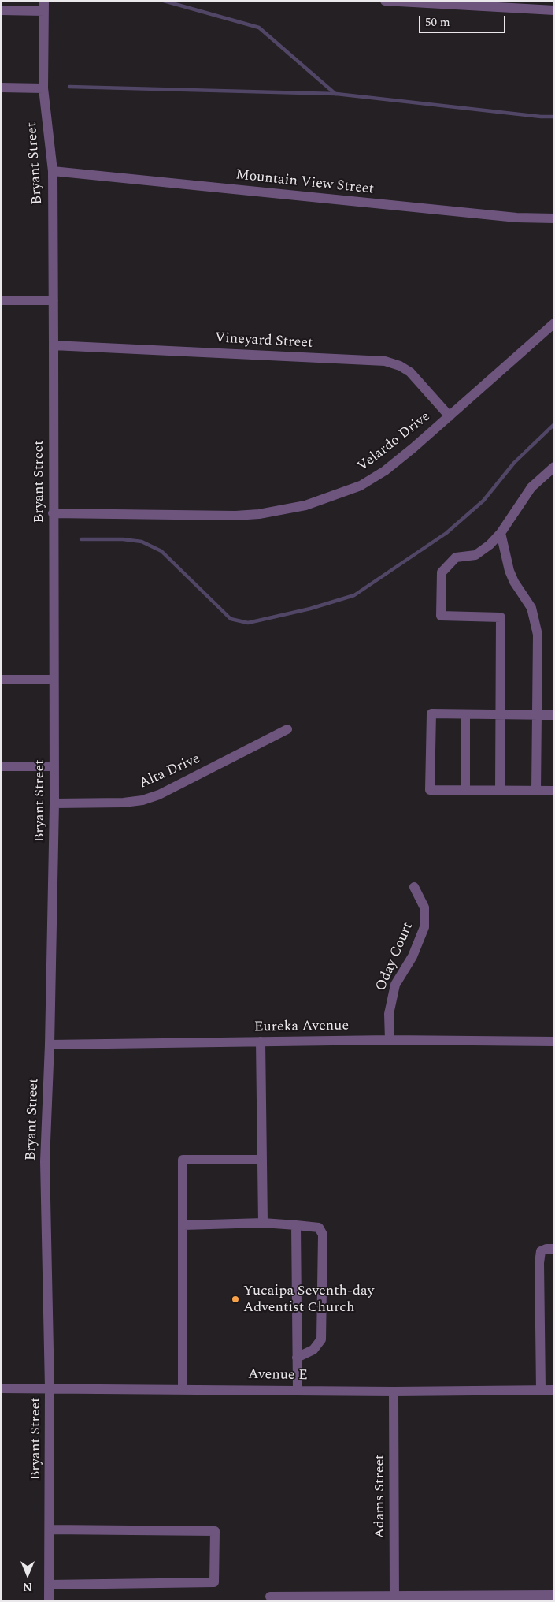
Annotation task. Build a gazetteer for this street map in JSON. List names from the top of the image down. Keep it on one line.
{"streets":{"street":["Bryant Street","Mountain View Street","Vineyard Street","Velardo Drive","Alta Drive","Oday Court","Eureka Avenue","Avenue E","Adams Street"]},"crossings":[["Bryant Street","Mountain View Street"],["Bryant Street","Vineyard Street"],["Bryant Street","Velardo Drive"],["Bryant Street","Alta Drive"],["Bryant Street","Eureka Avenue"],["Bryant Street","Avenue E"],["Vineyard Street","Velardo Drive"],["Oday Court","Eureka Avenue"],["Avenue E","Adams Street"]],"places":["Yucaipa Seventh-day Adventist Church"],"scale_bar":"50 m","north":"bottom"}
